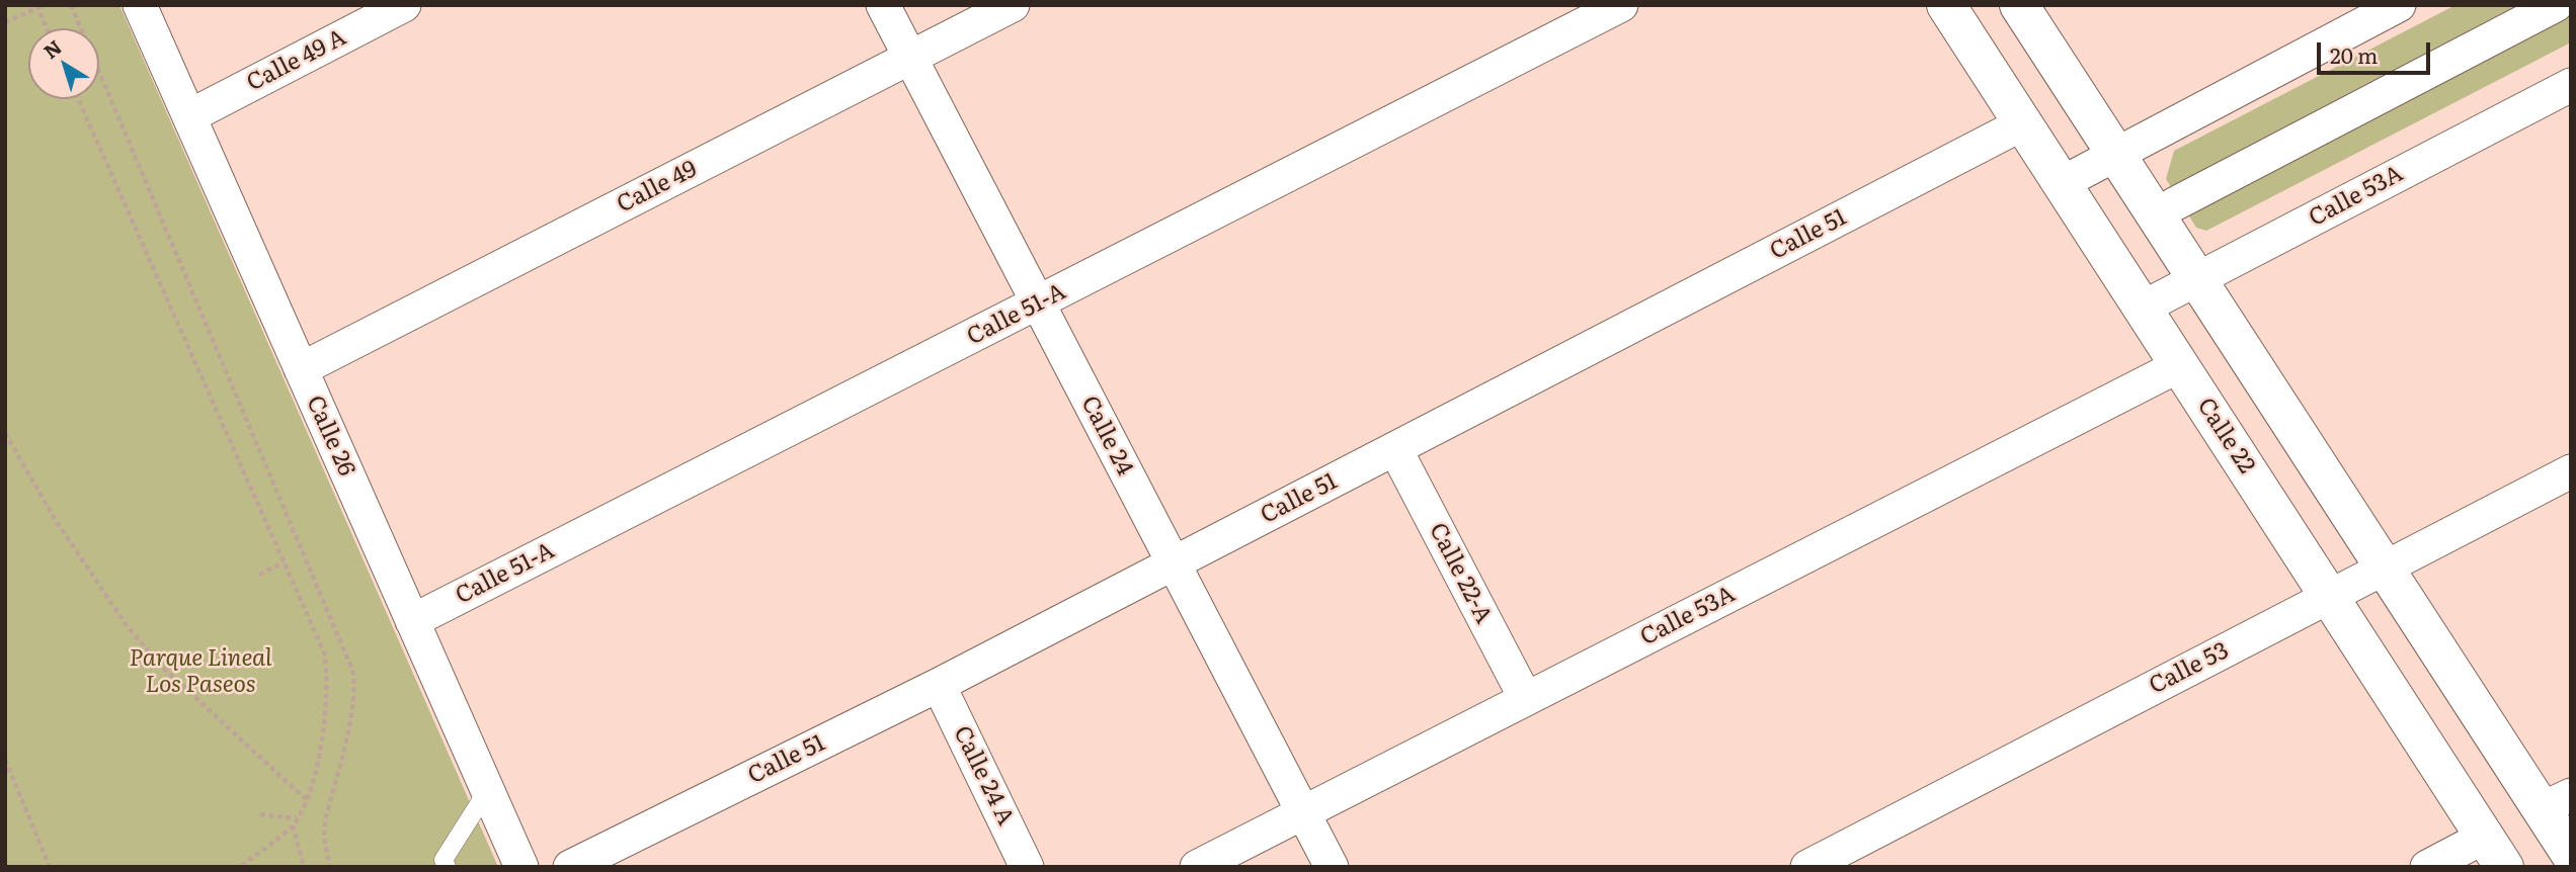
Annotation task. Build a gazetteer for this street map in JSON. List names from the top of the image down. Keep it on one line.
{"streets":{"street":["Calle 49 A","Calle 49","Calle 53A","Calle 51","Calle 51-A","Calle 26","Calle 24","Calle 22","Calle 22-A","Calle 53","Calle 24 A"]},"crossings":[["Calle 49 A","Calle 26"],["Calle 49","Calle 26"],["Calle 49","Calle 24"],["Calle 53A","Calle 24"],["Calle 53A","Calle 22"],["Calle 53A","Calle 22-A"],["Calle 51","Calle 24"],["Calle 51","Calle 22"],["Calle 51","Calle 22-A"],["Calle 51","Calle 24 A"],["Calle 51-A","Calle 26"],["Calle 51-A","Calle 24"],["Calle 22","Calle 53"]],"parks":["Parque Lineal Los Paseos"],"scale_bar":"20 m","north":"top left"}
